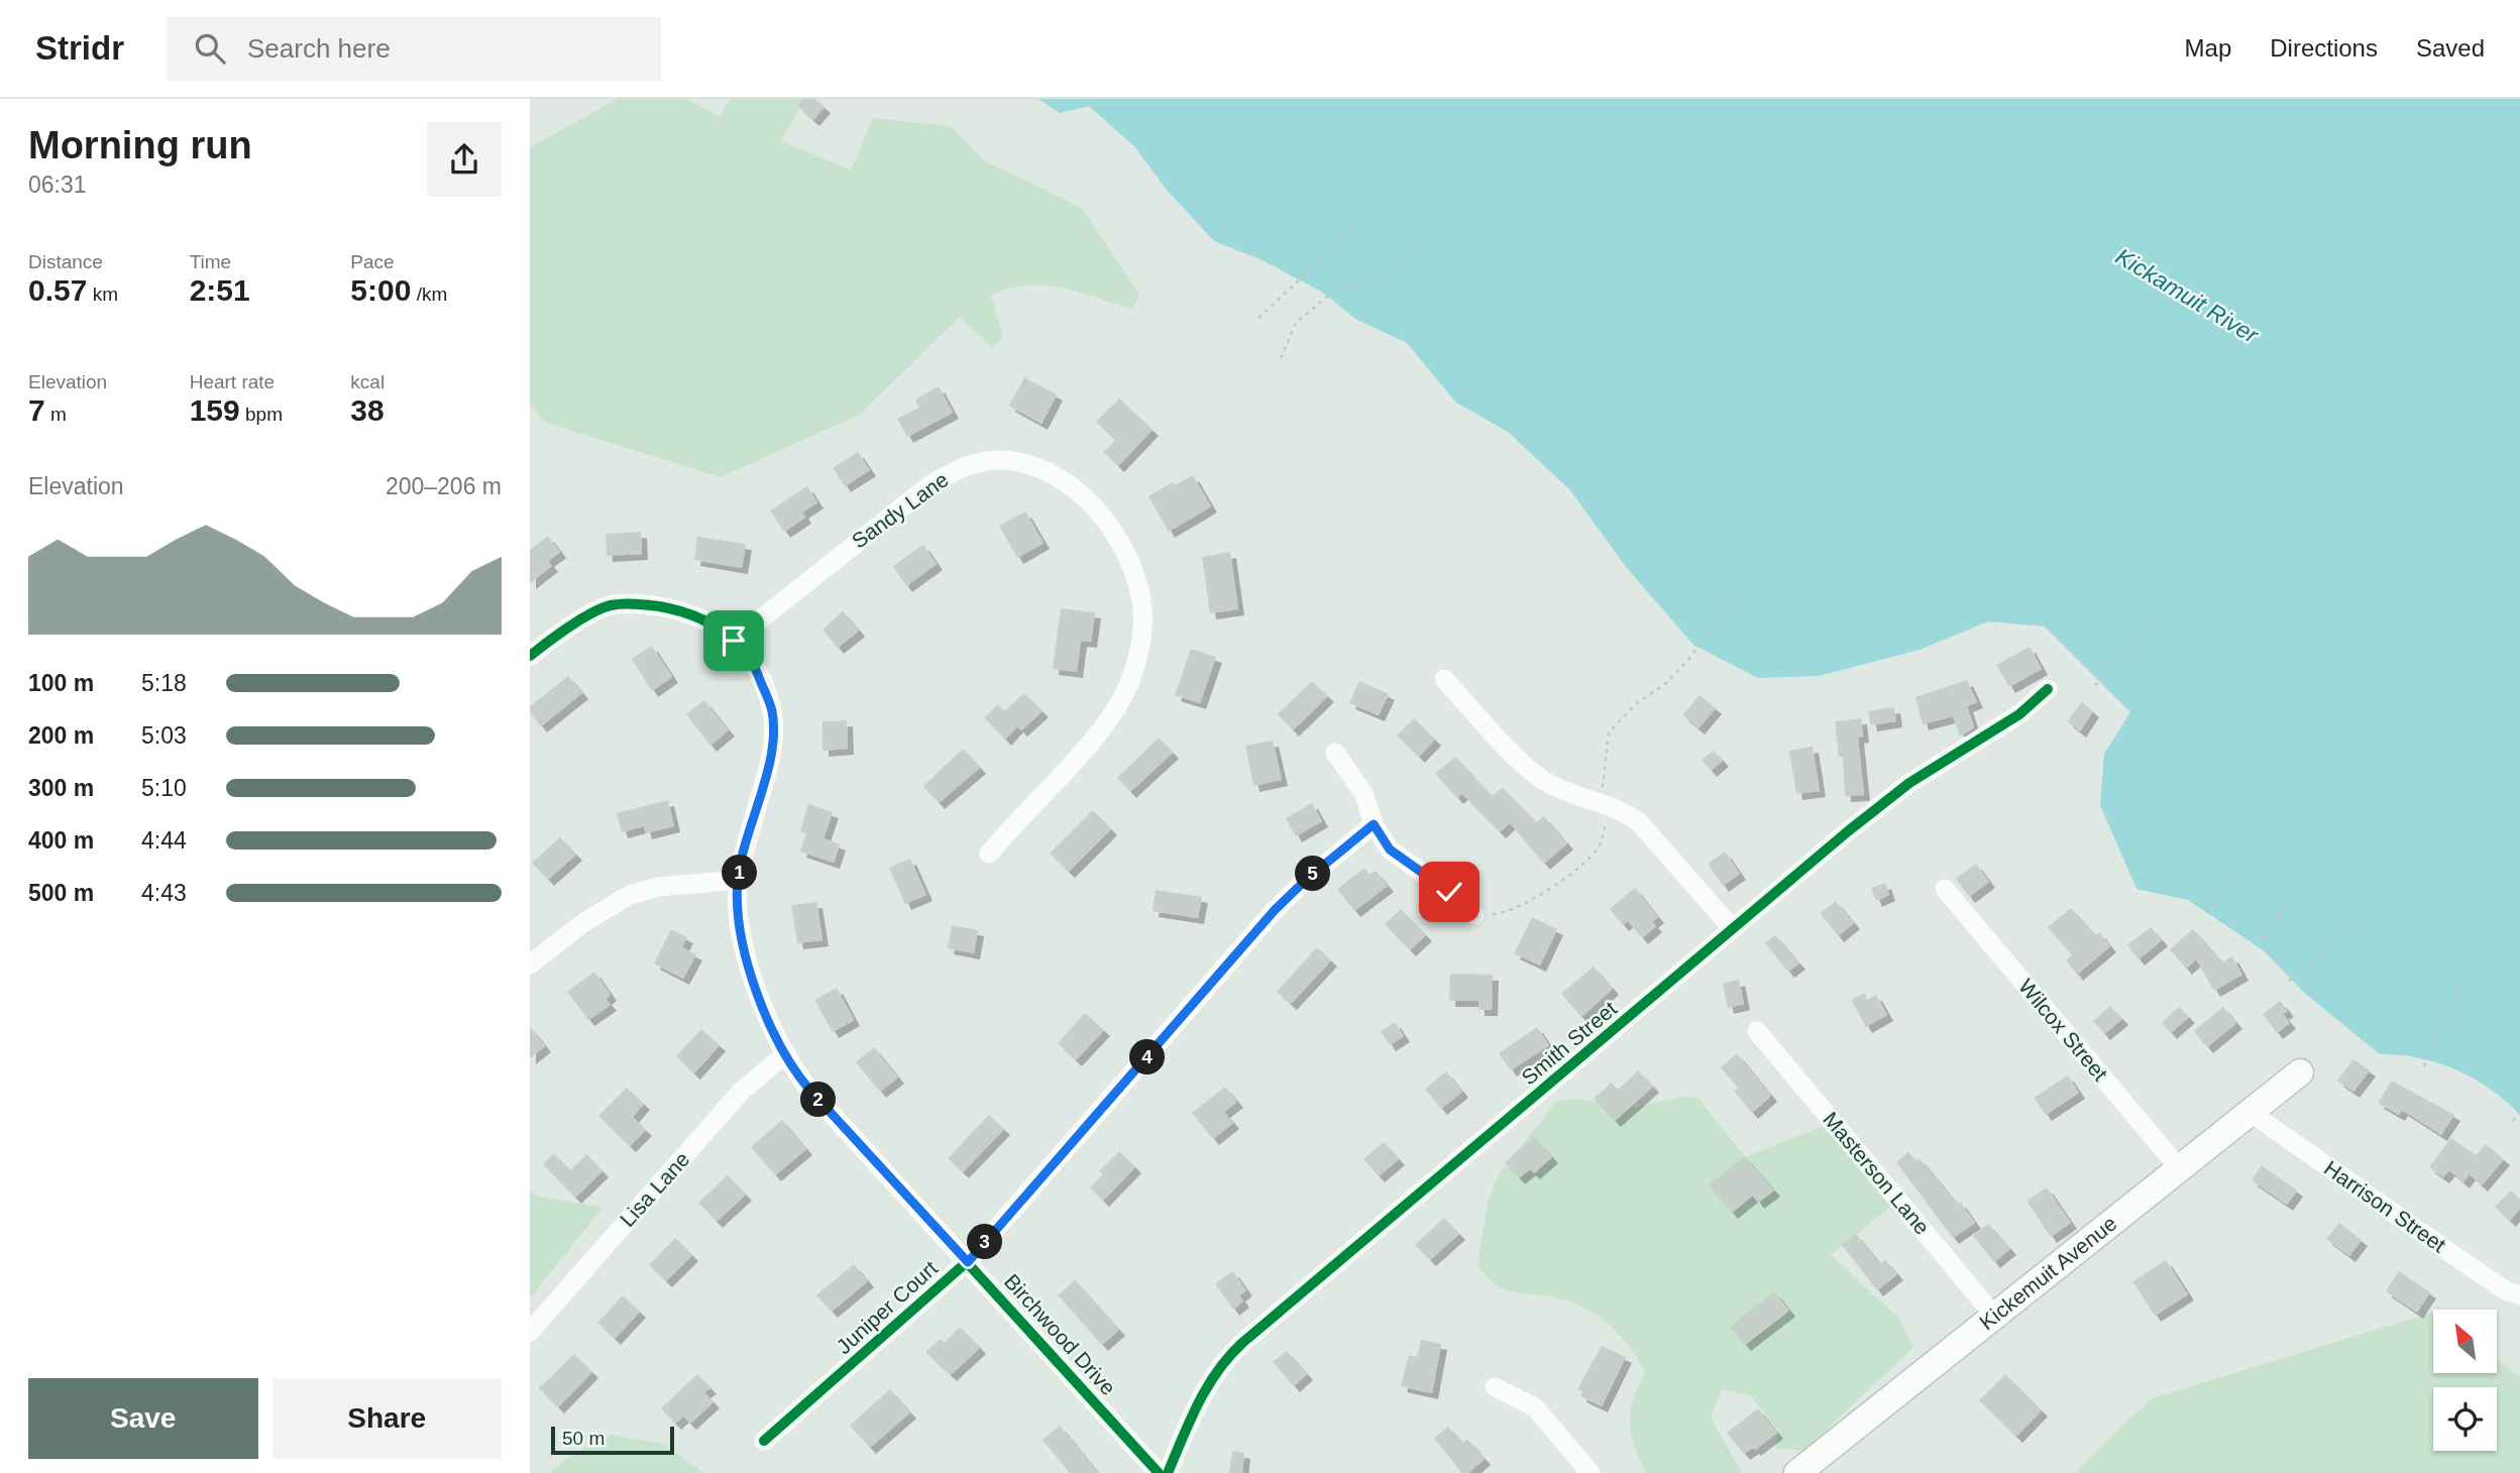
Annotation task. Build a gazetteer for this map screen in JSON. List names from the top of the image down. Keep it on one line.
{"streets":{"street":["Sandy Lane","Wilcox Street","Smith Street","Masterson Lane","Lisa Lane","Harrison Street","Kickemuit Avenue","Juniper Court","Birchwood Drive"]},"crossings":[["Sandy Lane","Birchwood Drive"],["Wilcox Street","Kickemuit Avenue"],["Masterson Lane","Kickemuit Avenue"],["Lisa Lane","Birchwood Drive"],["Harrison Street","Kickemuit Avenue"],["Juniper Court","Birchwood Drive"]],"water":["Kickamuit River"],"scale_bar":"50 m","north":"top left","page":{"header":"Stridr","search":"Search here","nav":["Map","Directions","Saved"],"heading":["Morning run","06:31"],"stats":[["Distance","0.57 km"],["Time","2:51"],["Pace","5:00 /km"],["Elevation","7 m"],["Heart rate","159 bpm"],["kcal","38"]],"chart":["Elevation","200–206 m"],"list":[{"name":"100 m","note":"5:18"},{"name":"200 m","note":"5:03"},{"name":"300 m","note":"5:10"},{"name":"400 m","note":"4:44"},{"name":"500 m","note":"4:43"}],"pins":["1","5","4","2","3"],"buttons":["Save","Share"],"scale":"50 m"}}
